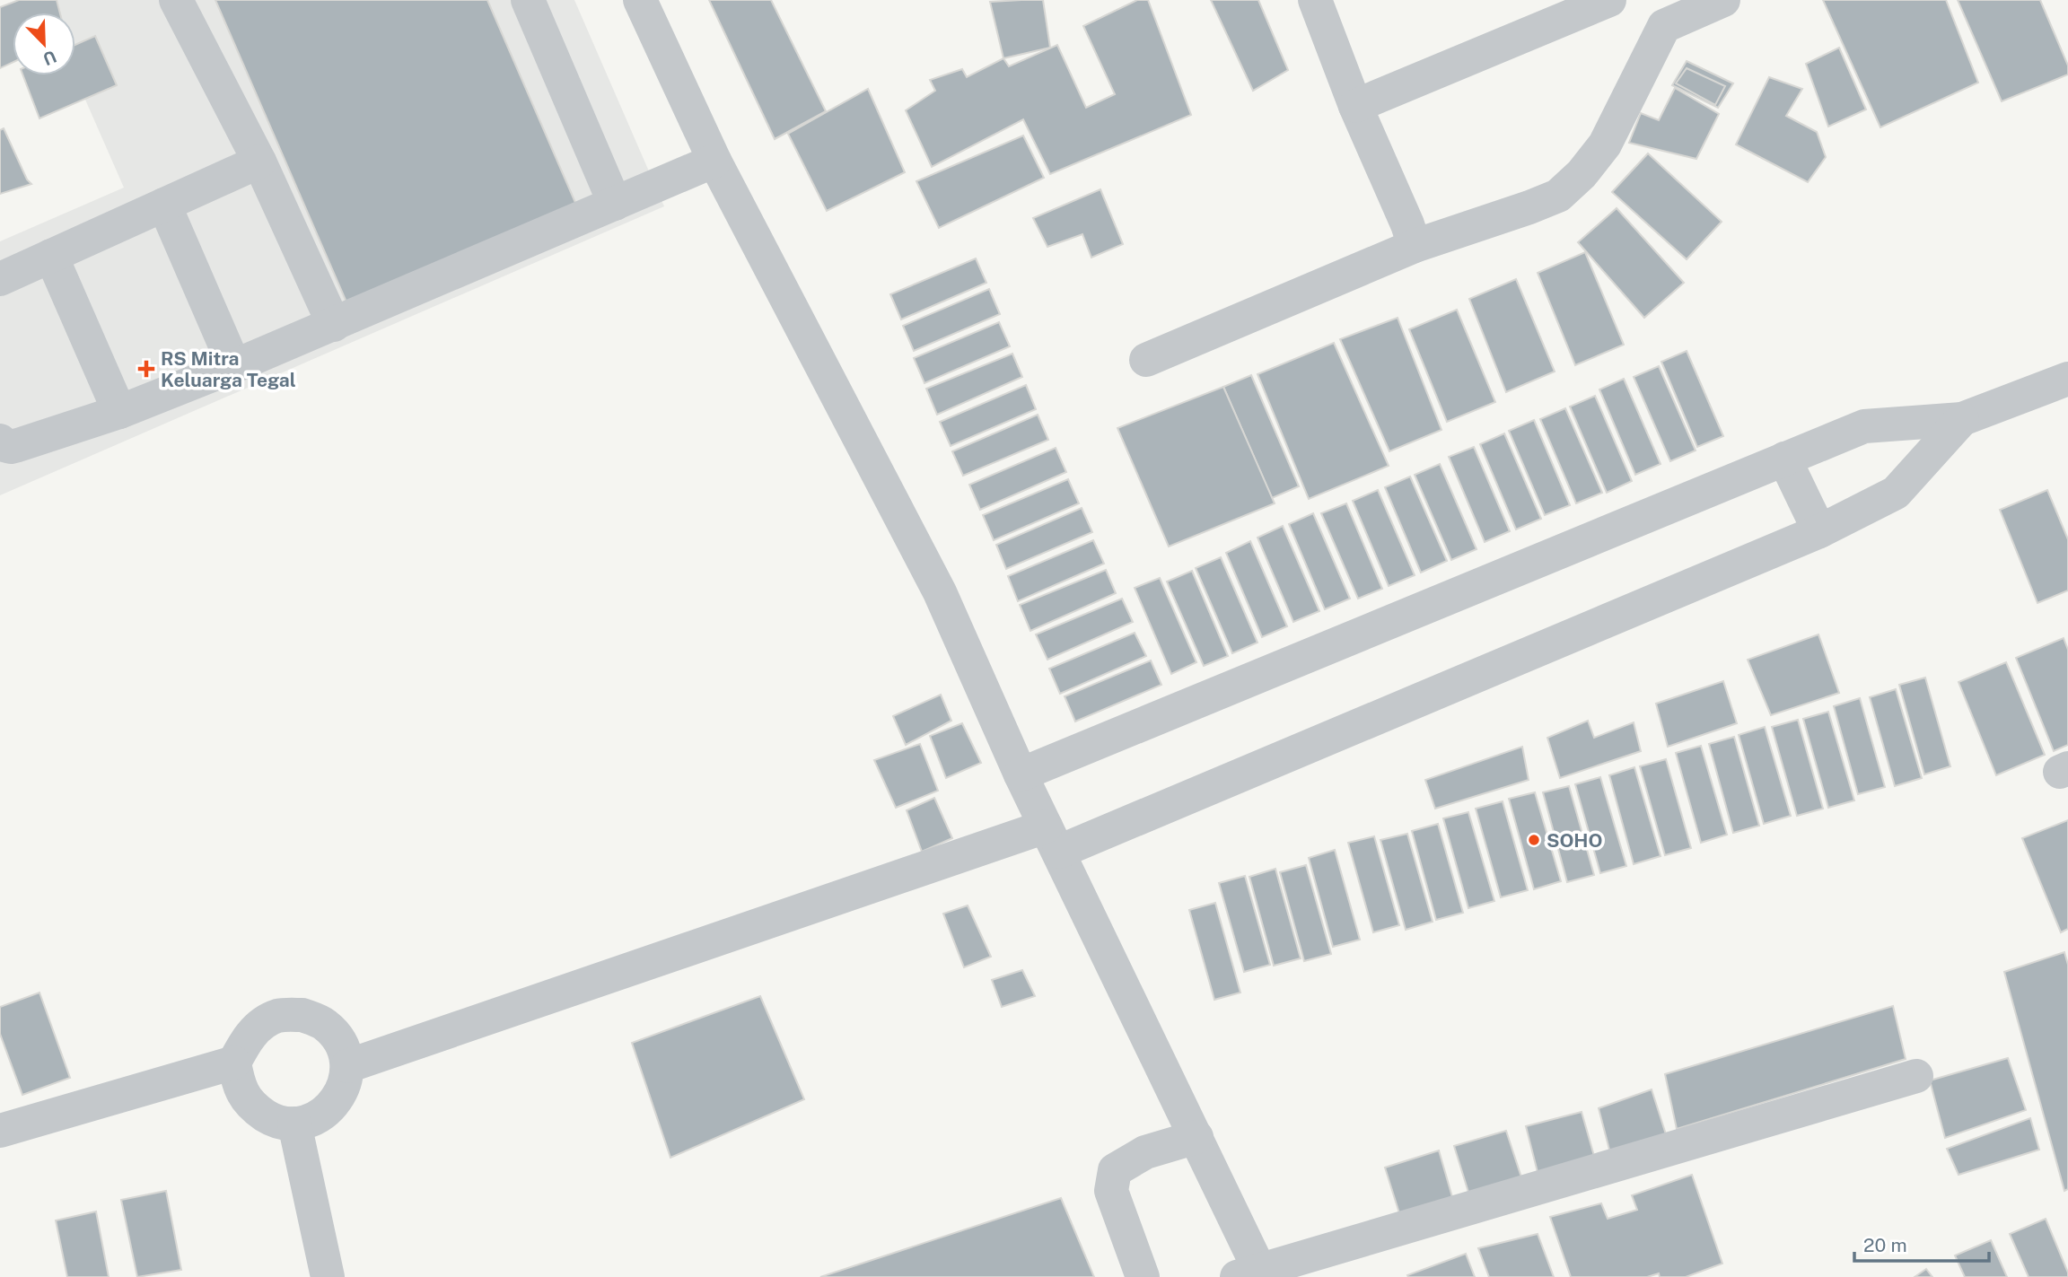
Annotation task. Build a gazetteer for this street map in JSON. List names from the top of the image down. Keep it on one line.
{"places":{"health":["RS Mitra Keluarga Tegal"],"other":["SOHO"]},"scale_bar":"20 m","north":"bottom right"}
